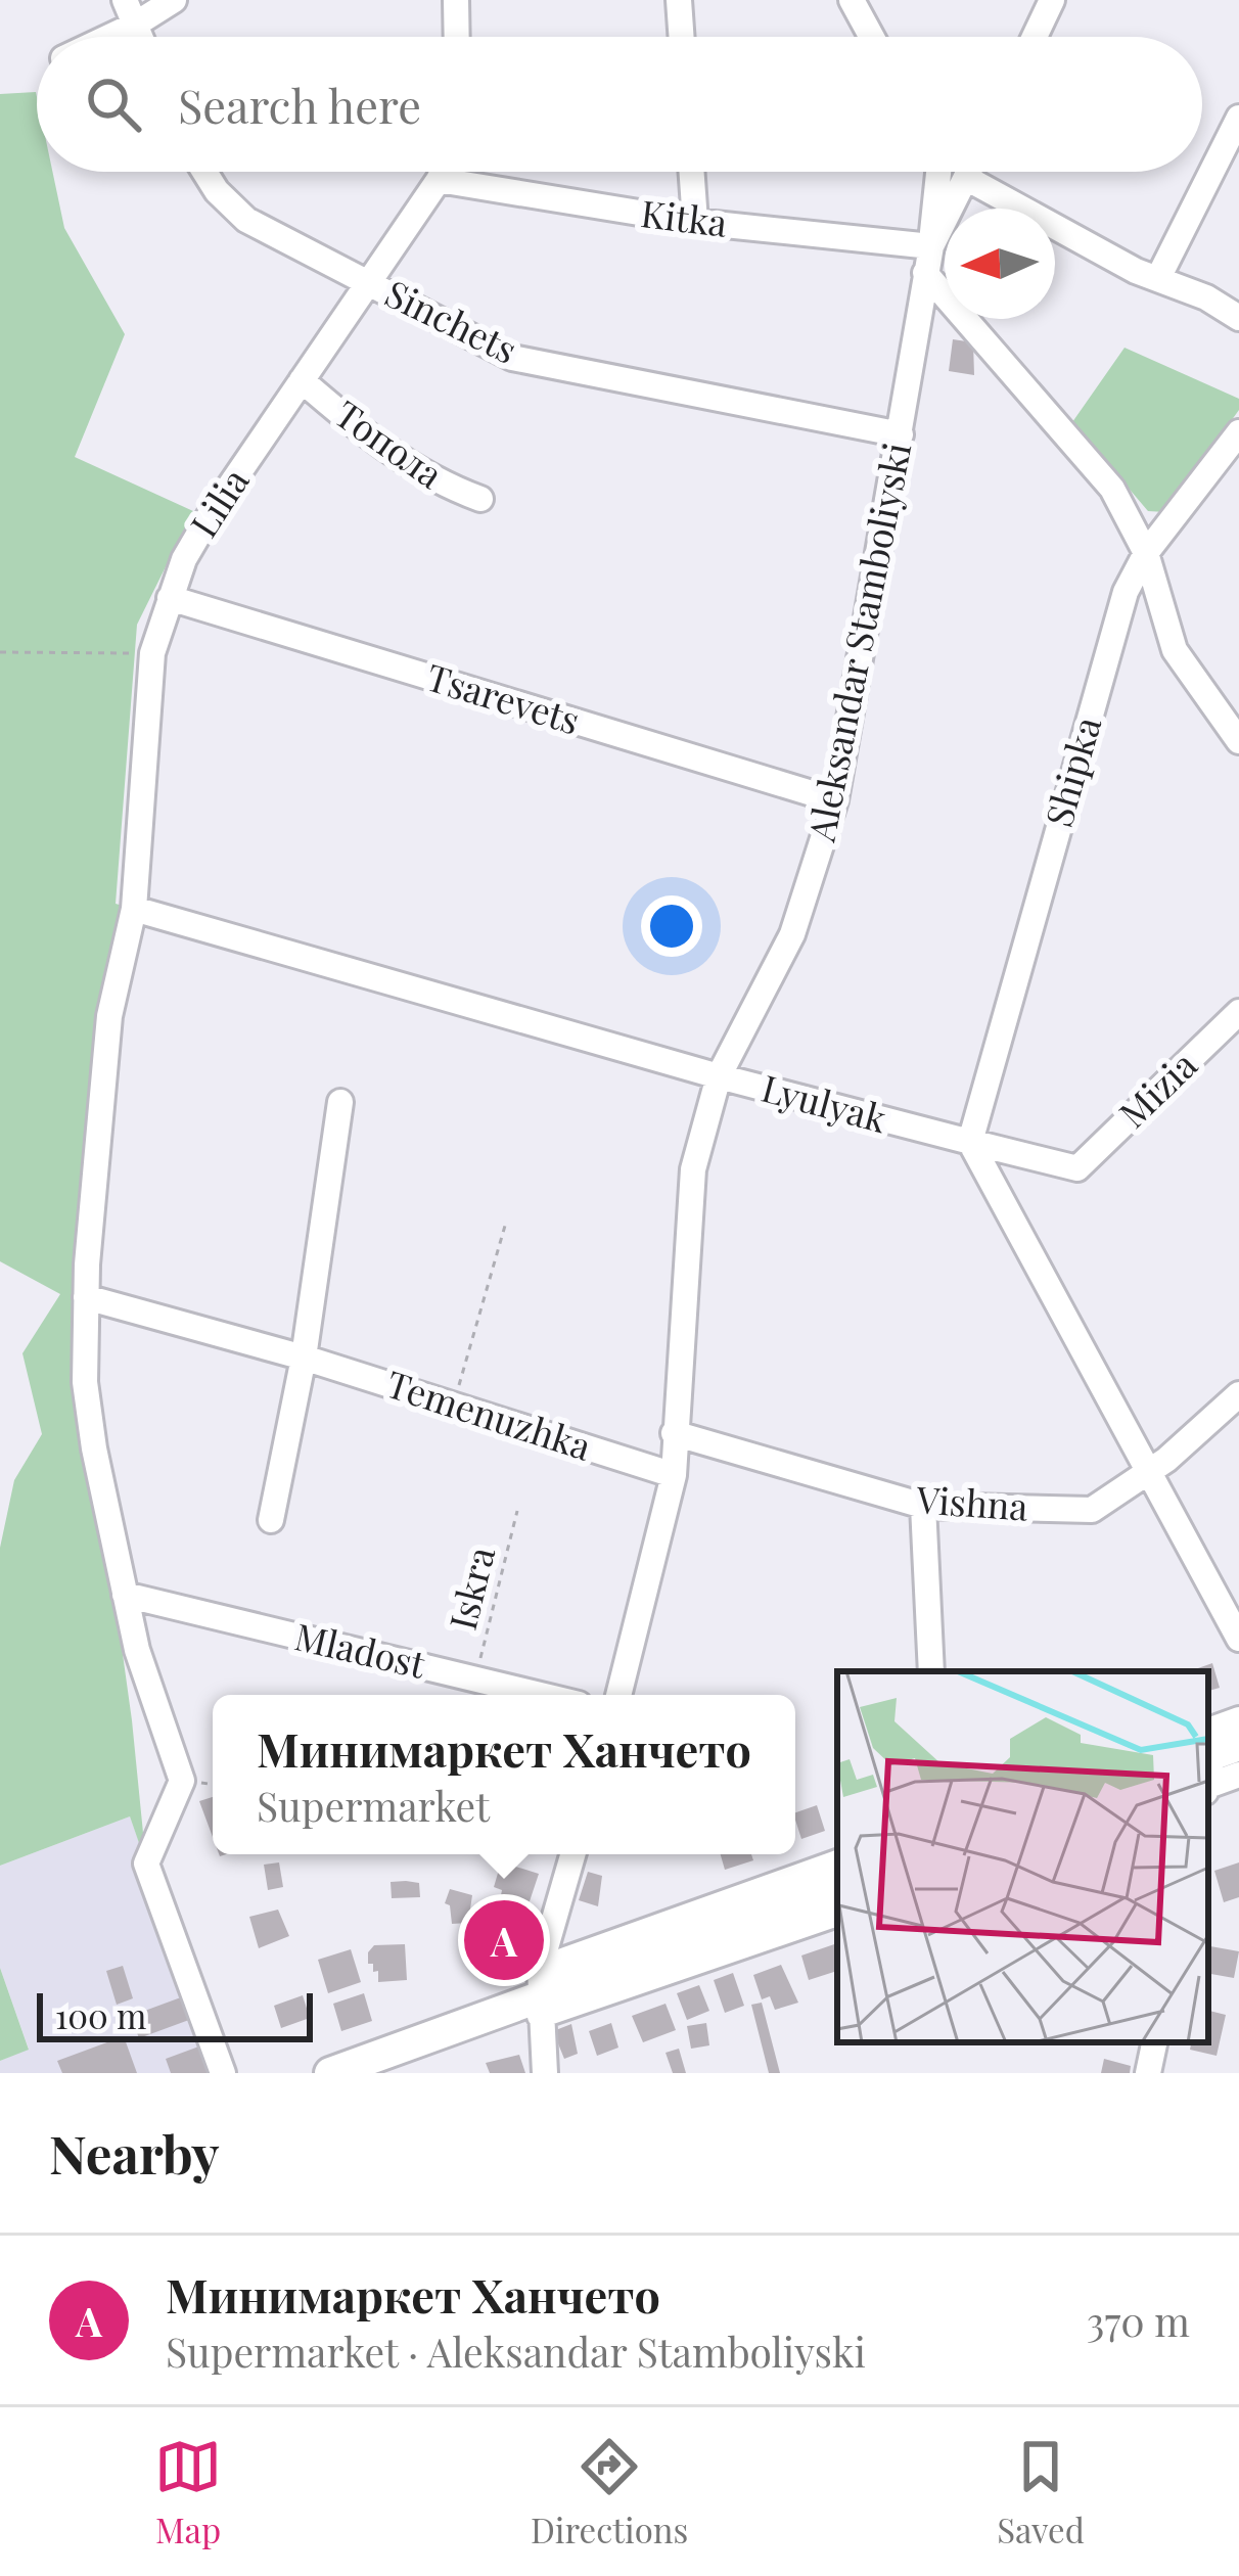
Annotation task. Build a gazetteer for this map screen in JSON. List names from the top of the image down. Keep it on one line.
{"streets":{"street":["Kitka","Sinchets","Топола","Lilia","Aleksandar Stamboliyski","Tsarevets","Shipka","Mizia","Lyulyak","Temenuzhka","Vishna","Mladost"],"path":["Iskra"]},"crossings":[["Kitka","Lilia"],["Kitka","Aleksandar Stamboliyski"],["Sinchets","Lilia"],["Sinchets","Aleksandar Stamboliyski"],["Топола","Lilia"],["Lilia","Tsarevets"],["Lilia","Lyulyak"],["Lilia","Temenuzhka"],["Lilia","Mladost"],["Aleksandar Stamboliyski","Tsarevets"],["Aleksandar Stamboliyski","Lyulyak"],["Aleksandar Stamboliyski","Temenuzhka"],["Aleksandar Stamboliyski","Vishna"],["Shipka","Lyulyak"],["Mizia","Lyulyak"],["Iskra","Mladost"]],"scale_bar":"100 m","north":"left","page":{"search":"Search here","popup":["Минимаркет Ханчето","Supermarket"],"pins":"A","scale":"100 m","heading":"Nearby","list":[{"mark":"A","name":"Минимаркет Ханчето","note":"Supermarket · Aleksandar Stamboliyski","value":"370 m"}],"nav":["Map","Directions","Saved"]}}
